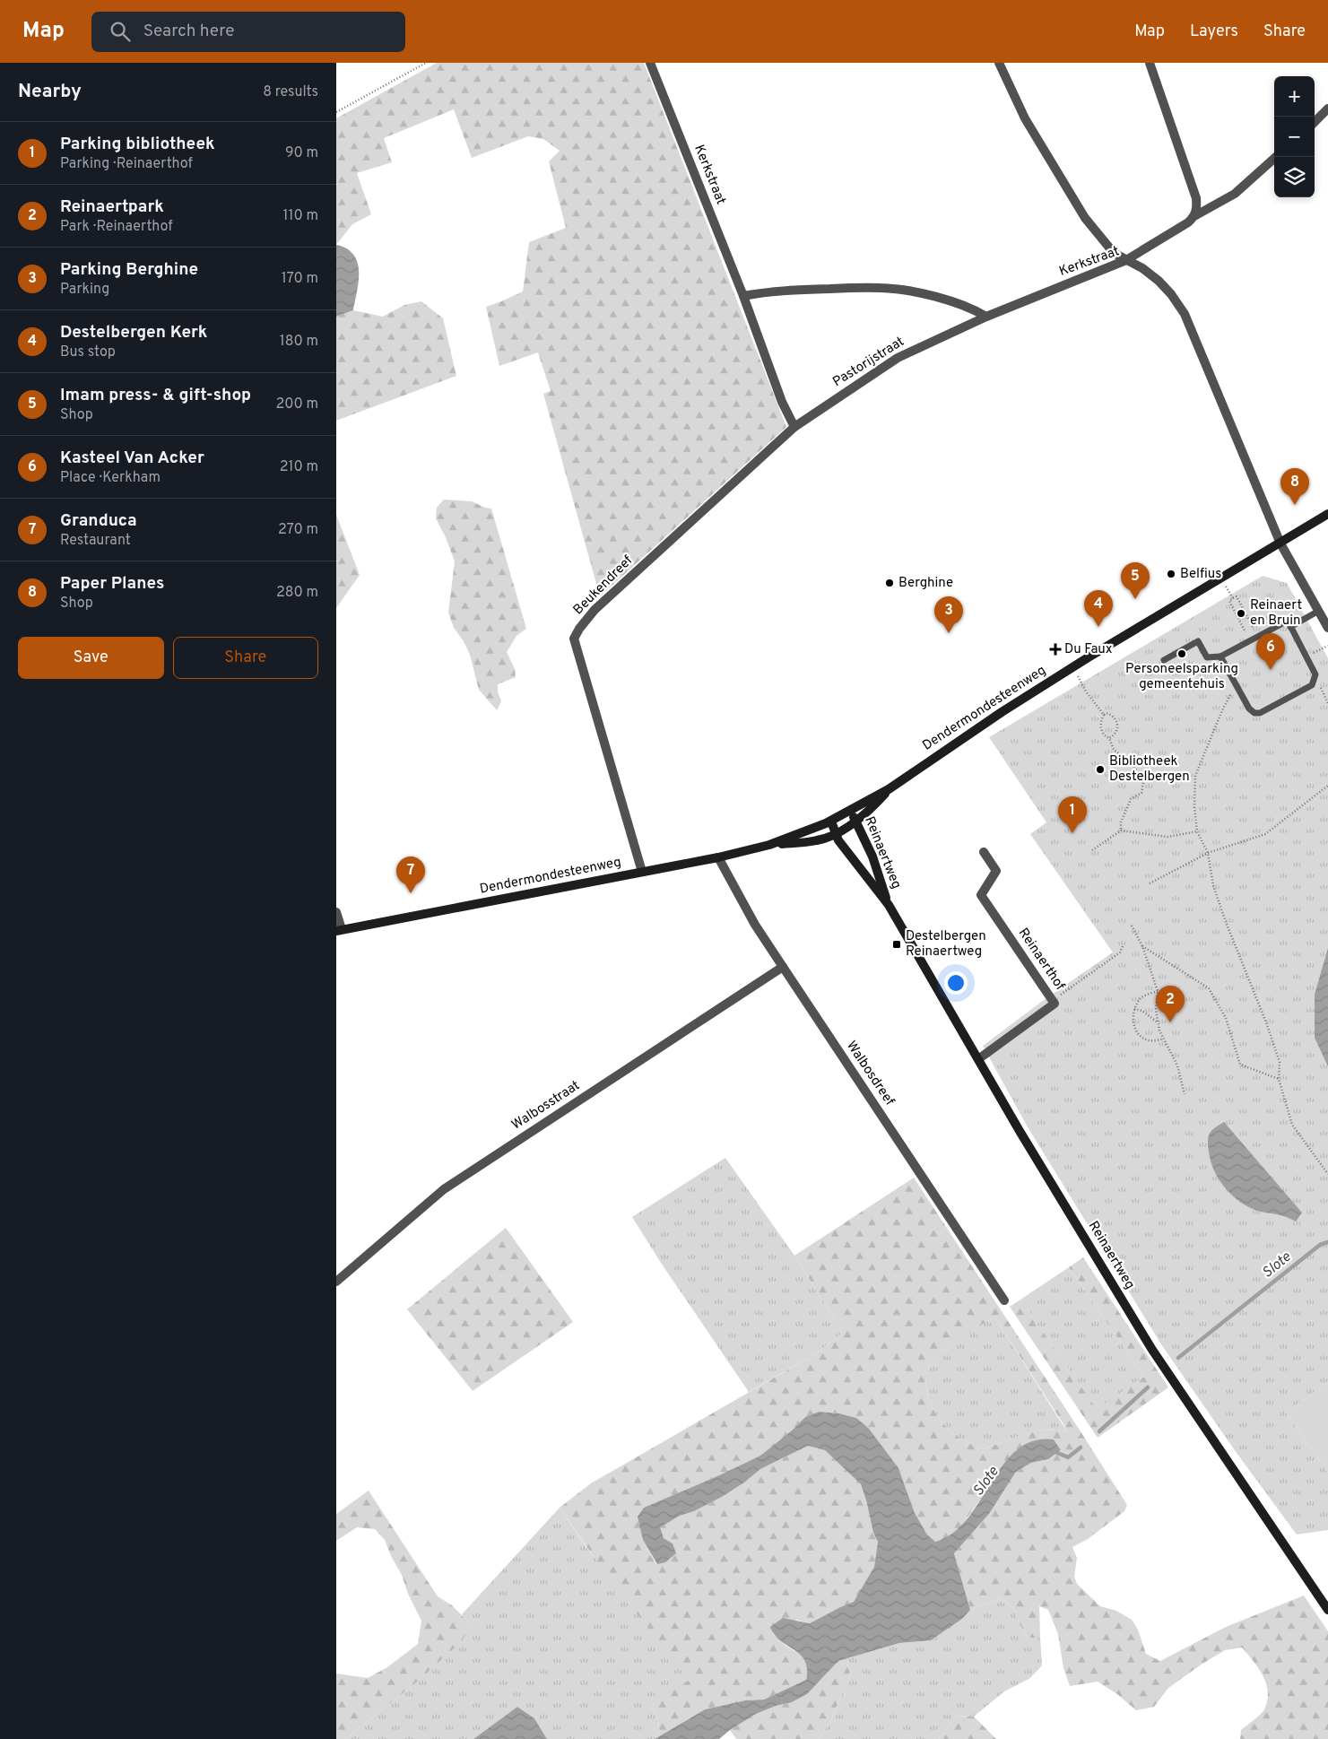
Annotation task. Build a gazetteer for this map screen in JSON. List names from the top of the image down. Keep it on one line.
{"streets":{"main road":["Dendermondesteenweg","Reinaertweg"],"street":["Kerkstraat","Pastorijstraat","Beukendreef","Reinaerthof","Walbosdreef","Walbosstraat"]},"crossings":[["Kerkstraat","Pastorijstraat"],["Kerkstraat","Beukendreef"],["Kerkstraat","Dendermondesteenweg"],["Pastorijstraat","Beukendreef"],["Beukendreef","Dendermondesteenweg"],["Dendermondesteenweg","Reinaertweg"],["Dendermondesteenweg","Walbosdreef"],["Reinaertweg","Reinaerthof"],["Walbosdreef","Walbosstraat"]],"water":["Slote"],"places":{"other":["Belfius","Berghine","Reinaert en Bruin","Personeelsparking gemeentehuis","Bibliotheek Destelbergen"],"health":["Du Faux"],"transit":["Destelbergen Reinaertweg"]},"page":{"header":"Map","search":"Search here","nav":["Map","Layers","Share"],"heading":["Nearby","8 results"],"map_buttons":["+","−"],"list":[{"mark":"1","name":"Parking bibliotheek","note":"Parking · Reinaerthof","value":"90 m"},{"mark":"2","name":"Reinaertpark","note":"Park · Reinaerthof","value":"110 m"},{"mark":"3","name":"Parking Berghine","note":"Parking","value":"170 m"},{"mark":"4","name":"Destelbergen Kerk","note":"Bus stop","value":"180 m"},{"mark":"5","name":"Imam press- & gift-shop","note":"Shop","value":"200 m"},{"mark":"6","name":"Kasteel Van Acker","note":"Place · Kerkham","value":"210 m"},{"mark":"7","name":"Granduca","note":"Restaurant","value":"270 m"},{"mark":"8","name":"Paper Planes","note":"Shop","value":"280 m"}],"pins":["8","5","4","3","6","1","7","2"],"buttons":["Save","Share"]}}
